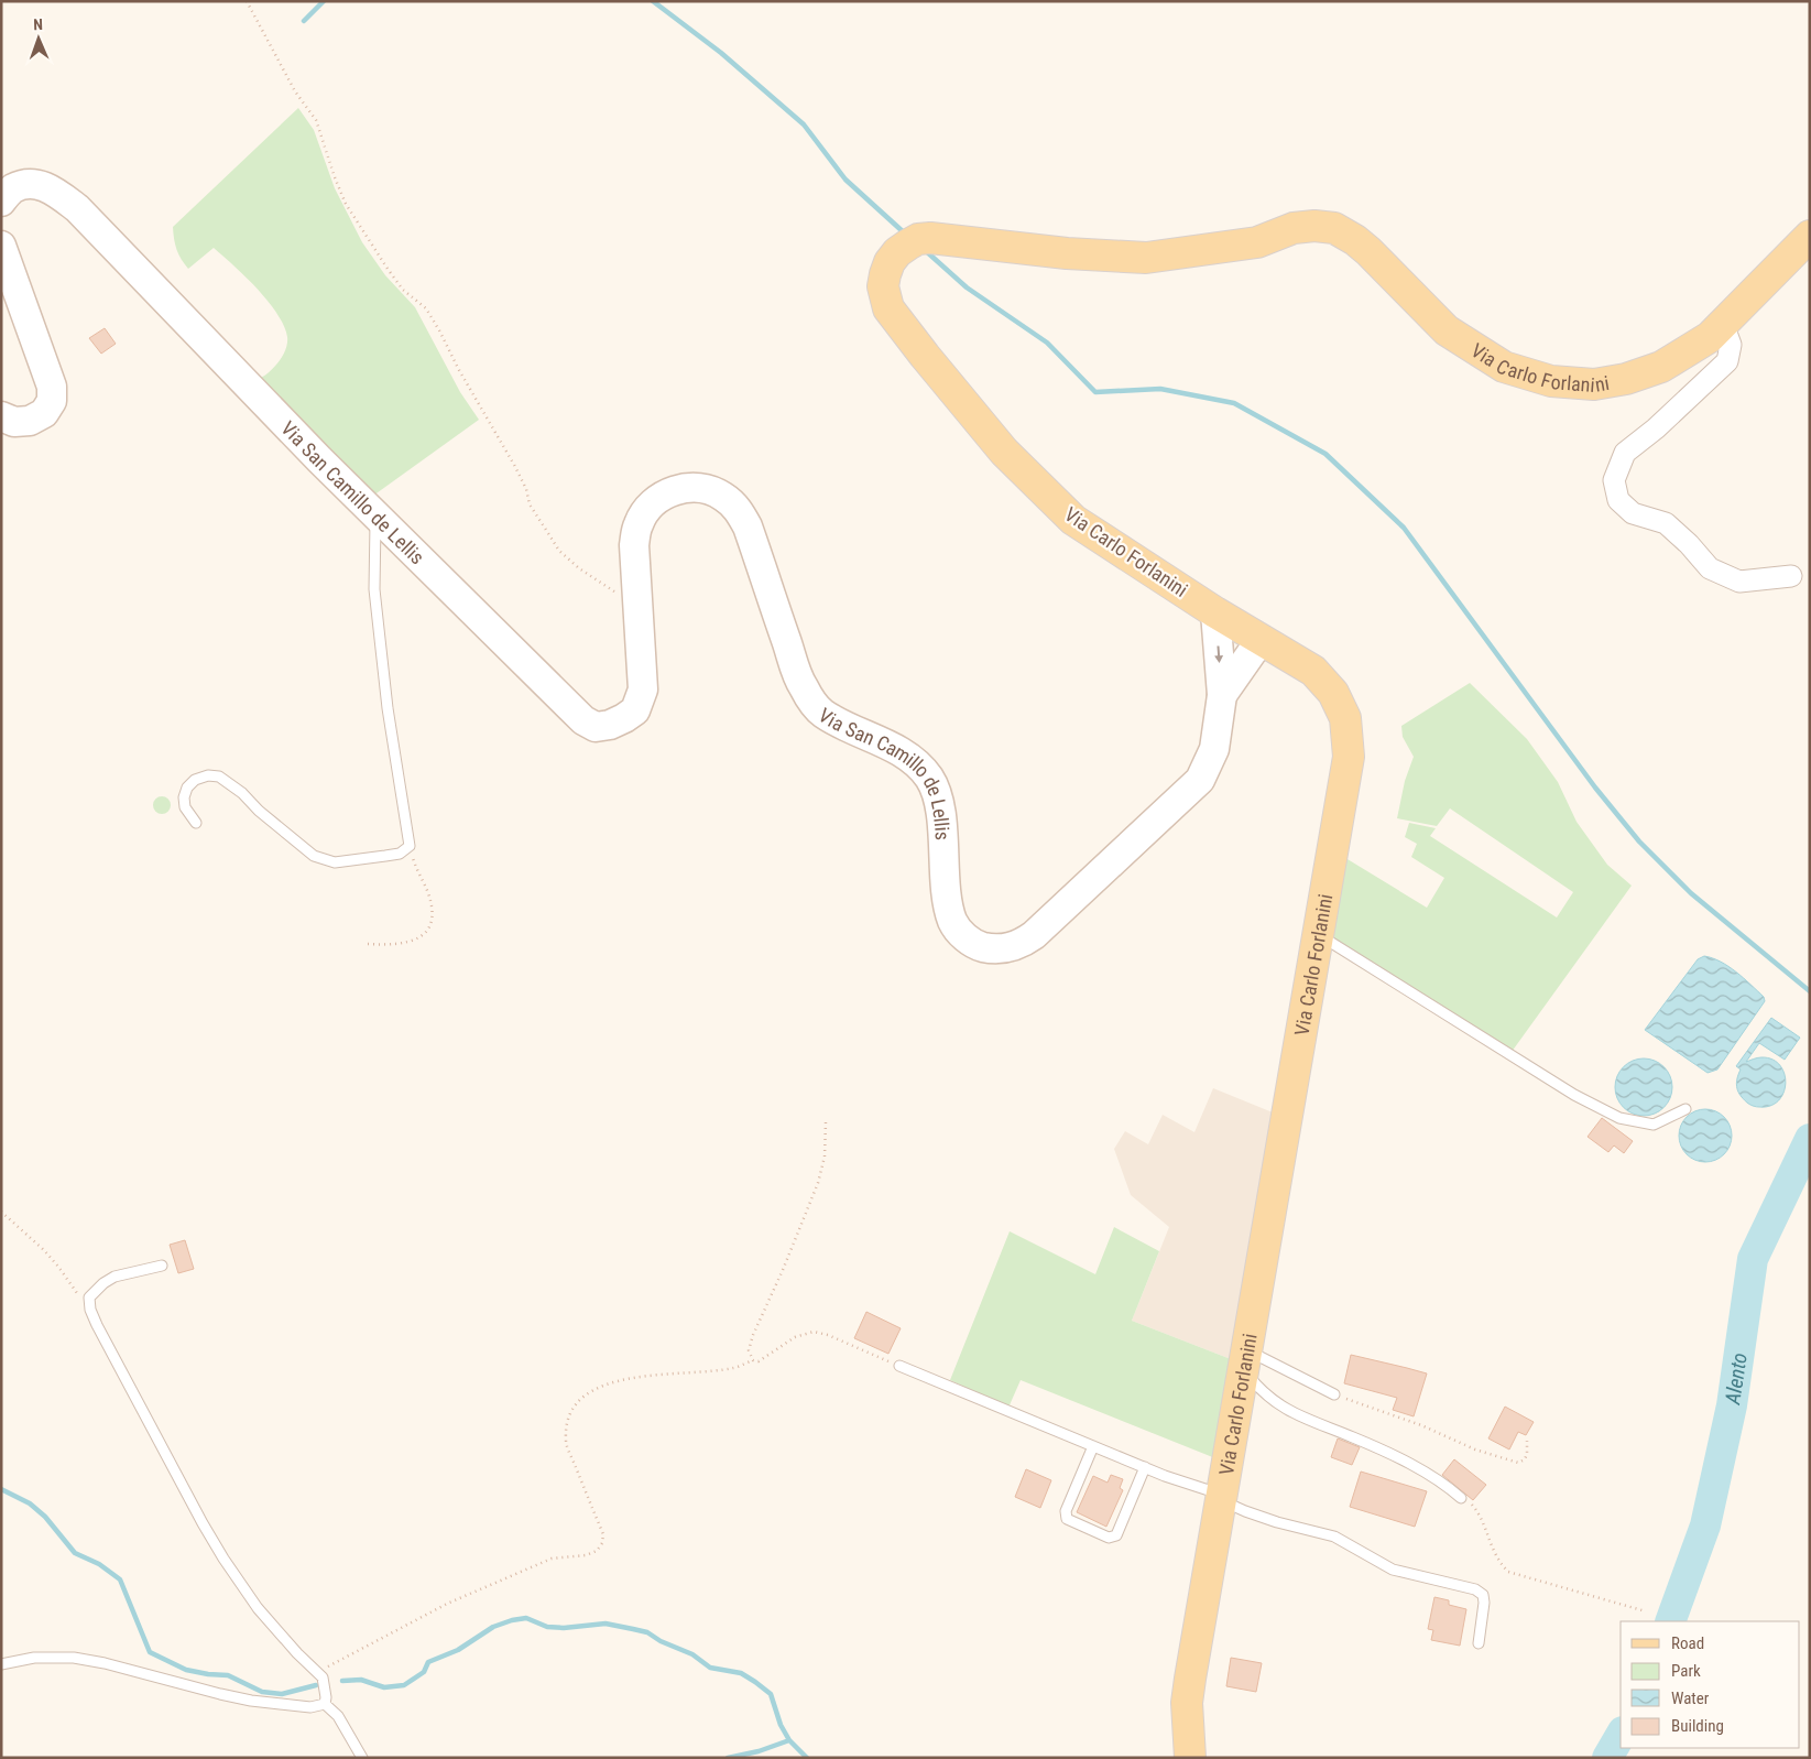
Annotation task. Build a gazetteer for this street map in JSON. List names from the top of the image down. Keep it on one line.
{"streets":{"main road":["Via Carlo Forlanini","Via San Camillo de Lellis"]},"crossings":[["Via Carlo Forlanini","Via San Camillo de Lellis"]],"water":["Alento"],"legend":["Road","Park","Water","Building"],"north":"top"}
